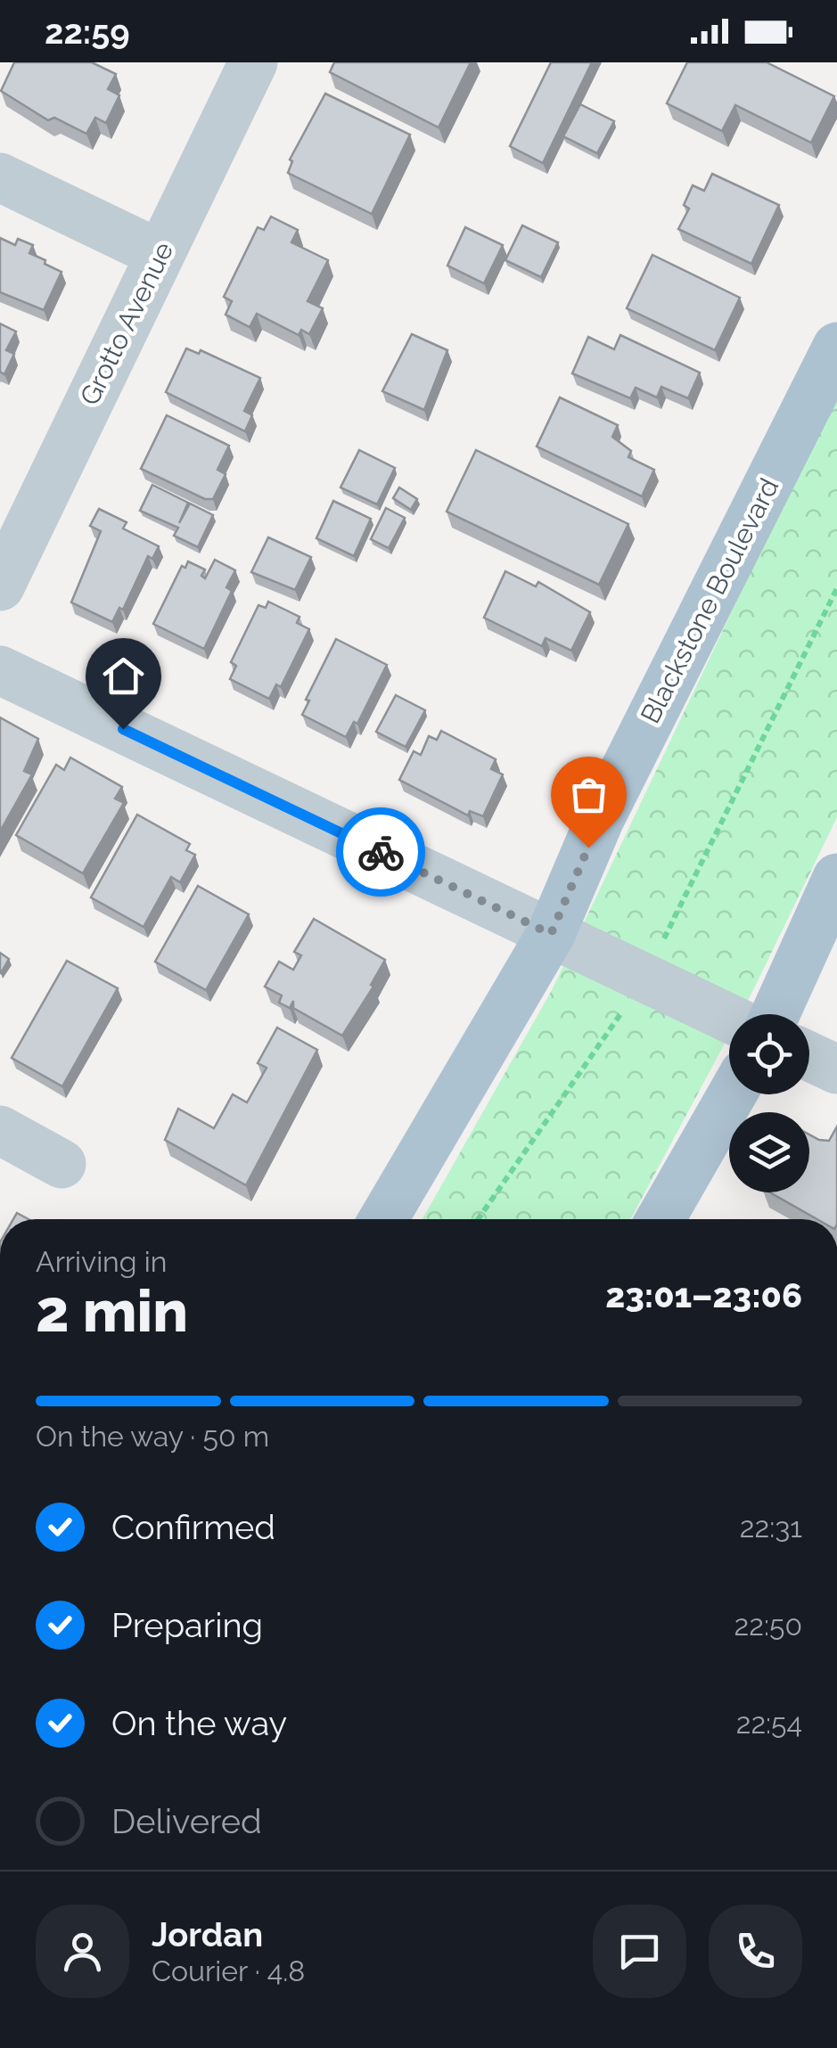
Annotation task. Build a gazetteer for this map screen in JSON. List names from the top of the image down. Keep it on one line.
{"streets":{"main road":["Blackstone Boulevard"],"street":["Grotto Avenue"]},"page":{"status":"22:59","heading":["2 min","Arriving in","23:01–23:06"],"panel":["Jordan","Courier · 4.8"],"bar":"On the way · 50 m","list":[["Confirmed","22:31"],["Preparing","22:50"],["On the way","22:54"],"Delivered"]}}
